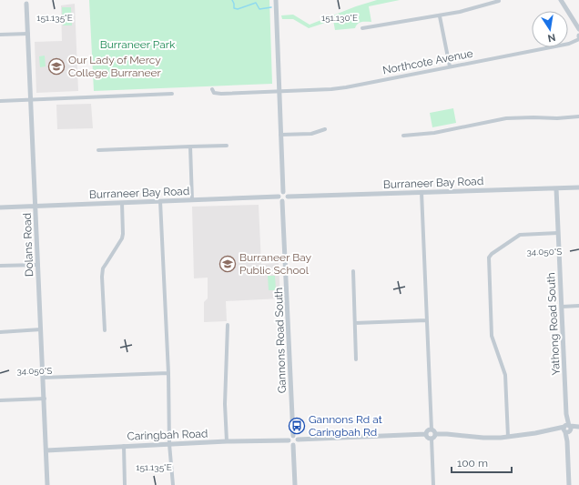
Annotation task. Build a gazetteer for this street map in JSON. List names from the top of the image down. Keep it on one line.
{"streets":{"street":["Northcote Avenue","Burraneer Bay Road","Dolans Road","Yathong Road South","Gannons Road South","Caringbah Road"]},"crossings":[["Burraneer Bay Road","Dolans Road"],["Burraneer Bay Road","Yathong Road South"],["Burraneer Bay Road","Gannons Road South"],["Dolans Road","Caringbah Road"],["Gannons Road South","Caringbah Road"]],"parks":["Burraneer Park"],"places":{"school or university":["Our Lady of Mercy College Burraneer","Burraneer Bay Public School"],"bus stop":["Gannons Rd at Caringbah Rd"]},"scale_bar":"100 m","north":"bottom","coordinates":["151.135°E","151.130°E","34.050°S"]}
